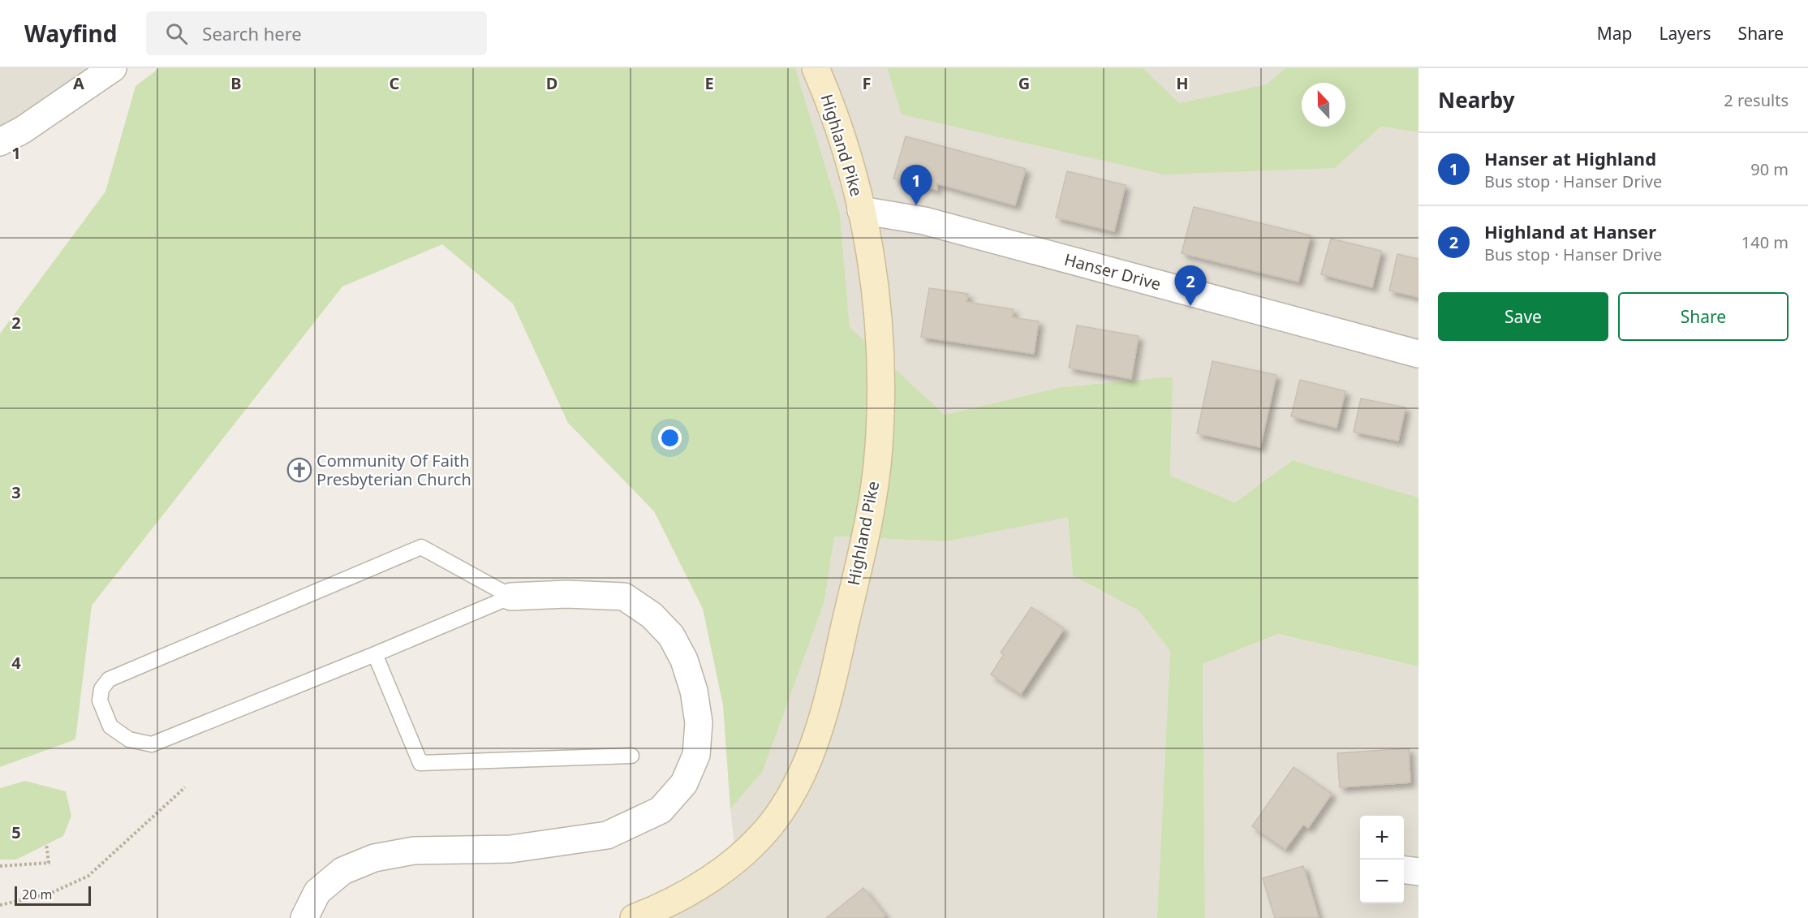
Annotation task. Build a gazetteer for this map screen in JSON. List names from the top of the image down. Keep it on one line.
{"streets":{"street":["Highland Pike","Hanser Drive"]},"crossings":[["Highland Pike","Hanser Drive"]],"places":{"church":["Community Of Faith Presbyterian Church"]},"scale_bar":"20 m","north":"top","page":{"header":"Wayfind","search":"Search here","nav":["Map","Layers","Share"],"heading":["Nearby","2 results"],"list":[{"mark":"1","name":"Hanser at Highland","note":"Bus stop · Hanser Drive","value":"90 m"},{"mark":"2","name":"Highland at Hanser","note":"Bus stop · Hanser Drive","value":"140 m"}],"pins":["1","2"],"buttons":["Save","Share"],"map_buttons":["+","−"],"scale":"20 m"},"grid":{"columns":["A","B","C","D","E","F","G","H"],"rows":["1","2","3","4","5"]}}
